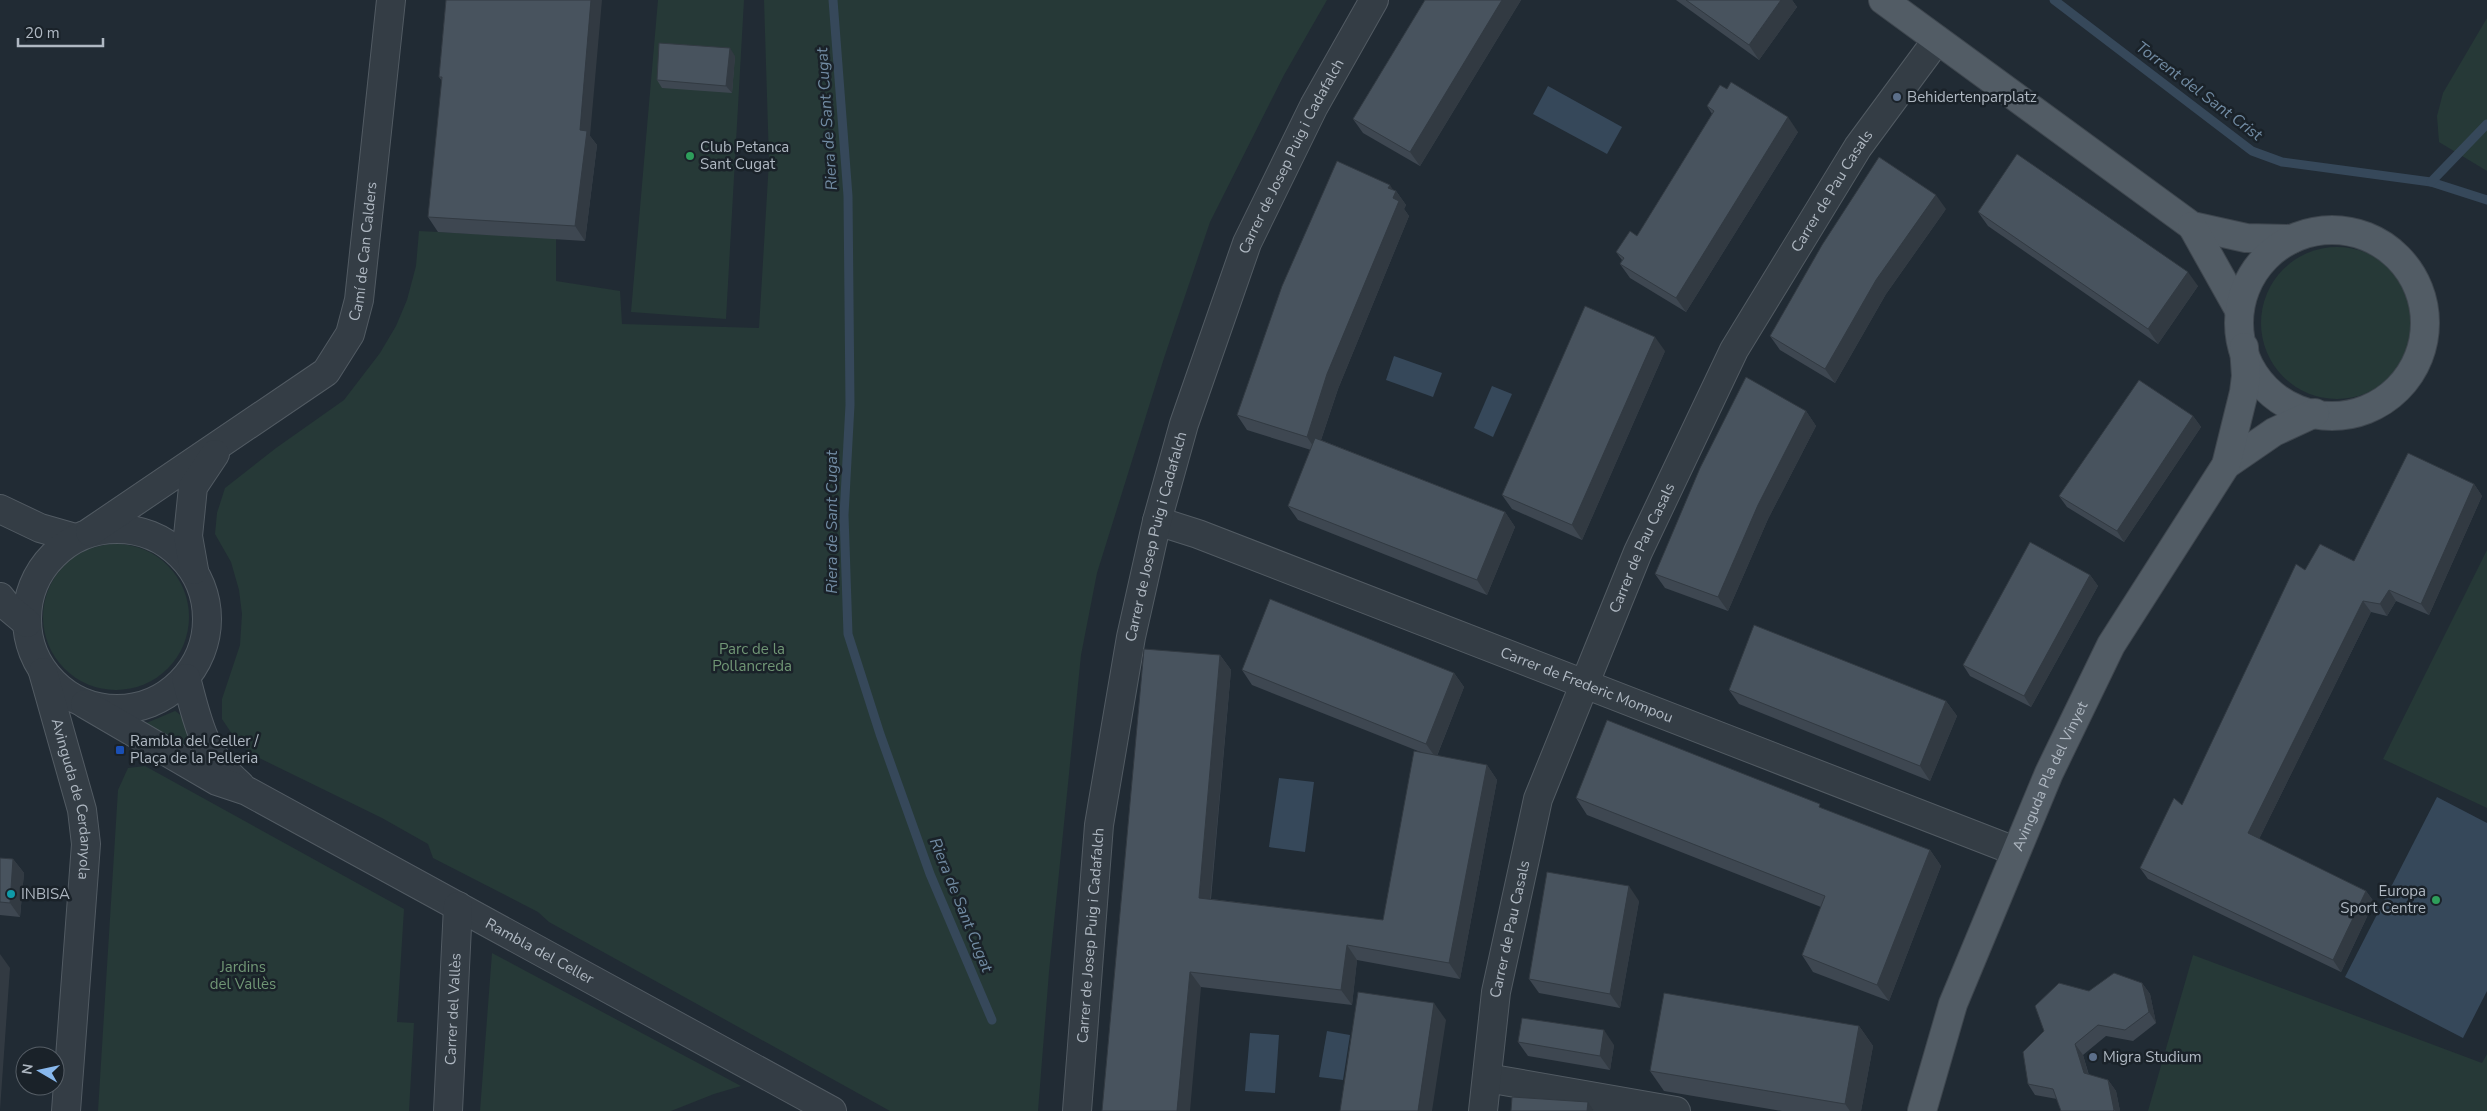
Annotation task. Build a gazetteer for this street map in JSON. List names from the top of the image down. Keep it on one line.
{"streets":{"main road":["Avinguda Pla del Vinyet"],"street":["Carrer de Josep Puig i Cadafalch","Carrer de Pau Casals","Camí de Can Calders","Carrer de Frederic Mompou","Avinguda de Cerdanyola","Rambla del Celler","Carrer del Vallès"]},"crossings":[["Carrer de Josep Puig i Cadafalch","Carrer de Frederic Mompou"],["Carrer de Pau Casals","Carrer de Frederic Mompou"],["Camí de Can Calders","Avinguda de Cerdanyola"],["Camí de Can Calders","Rambla del Celler"],["Carrer de Frederic Mompou","Avinguda Pla del Vinyet"],["Avinguda de Cerdanyola","Rambla del Celler"],["Rambla del Celler","Carrer del Vallès"]],"water":["Torrent del Sant Crist","Riera de Sant Cugat"],"parks":["Parc de la Pollancreda","Jardins del Vallès"],"places":{"other":["Behidertenparplatz","Club Petanca Sant Cugat","INBISA","Europa Sport Centre","Migra Studium"],"transit":["Rambla del Celler / Plaça de la Pelleria"]},"scale_bar":"20 m","north":"left"}
